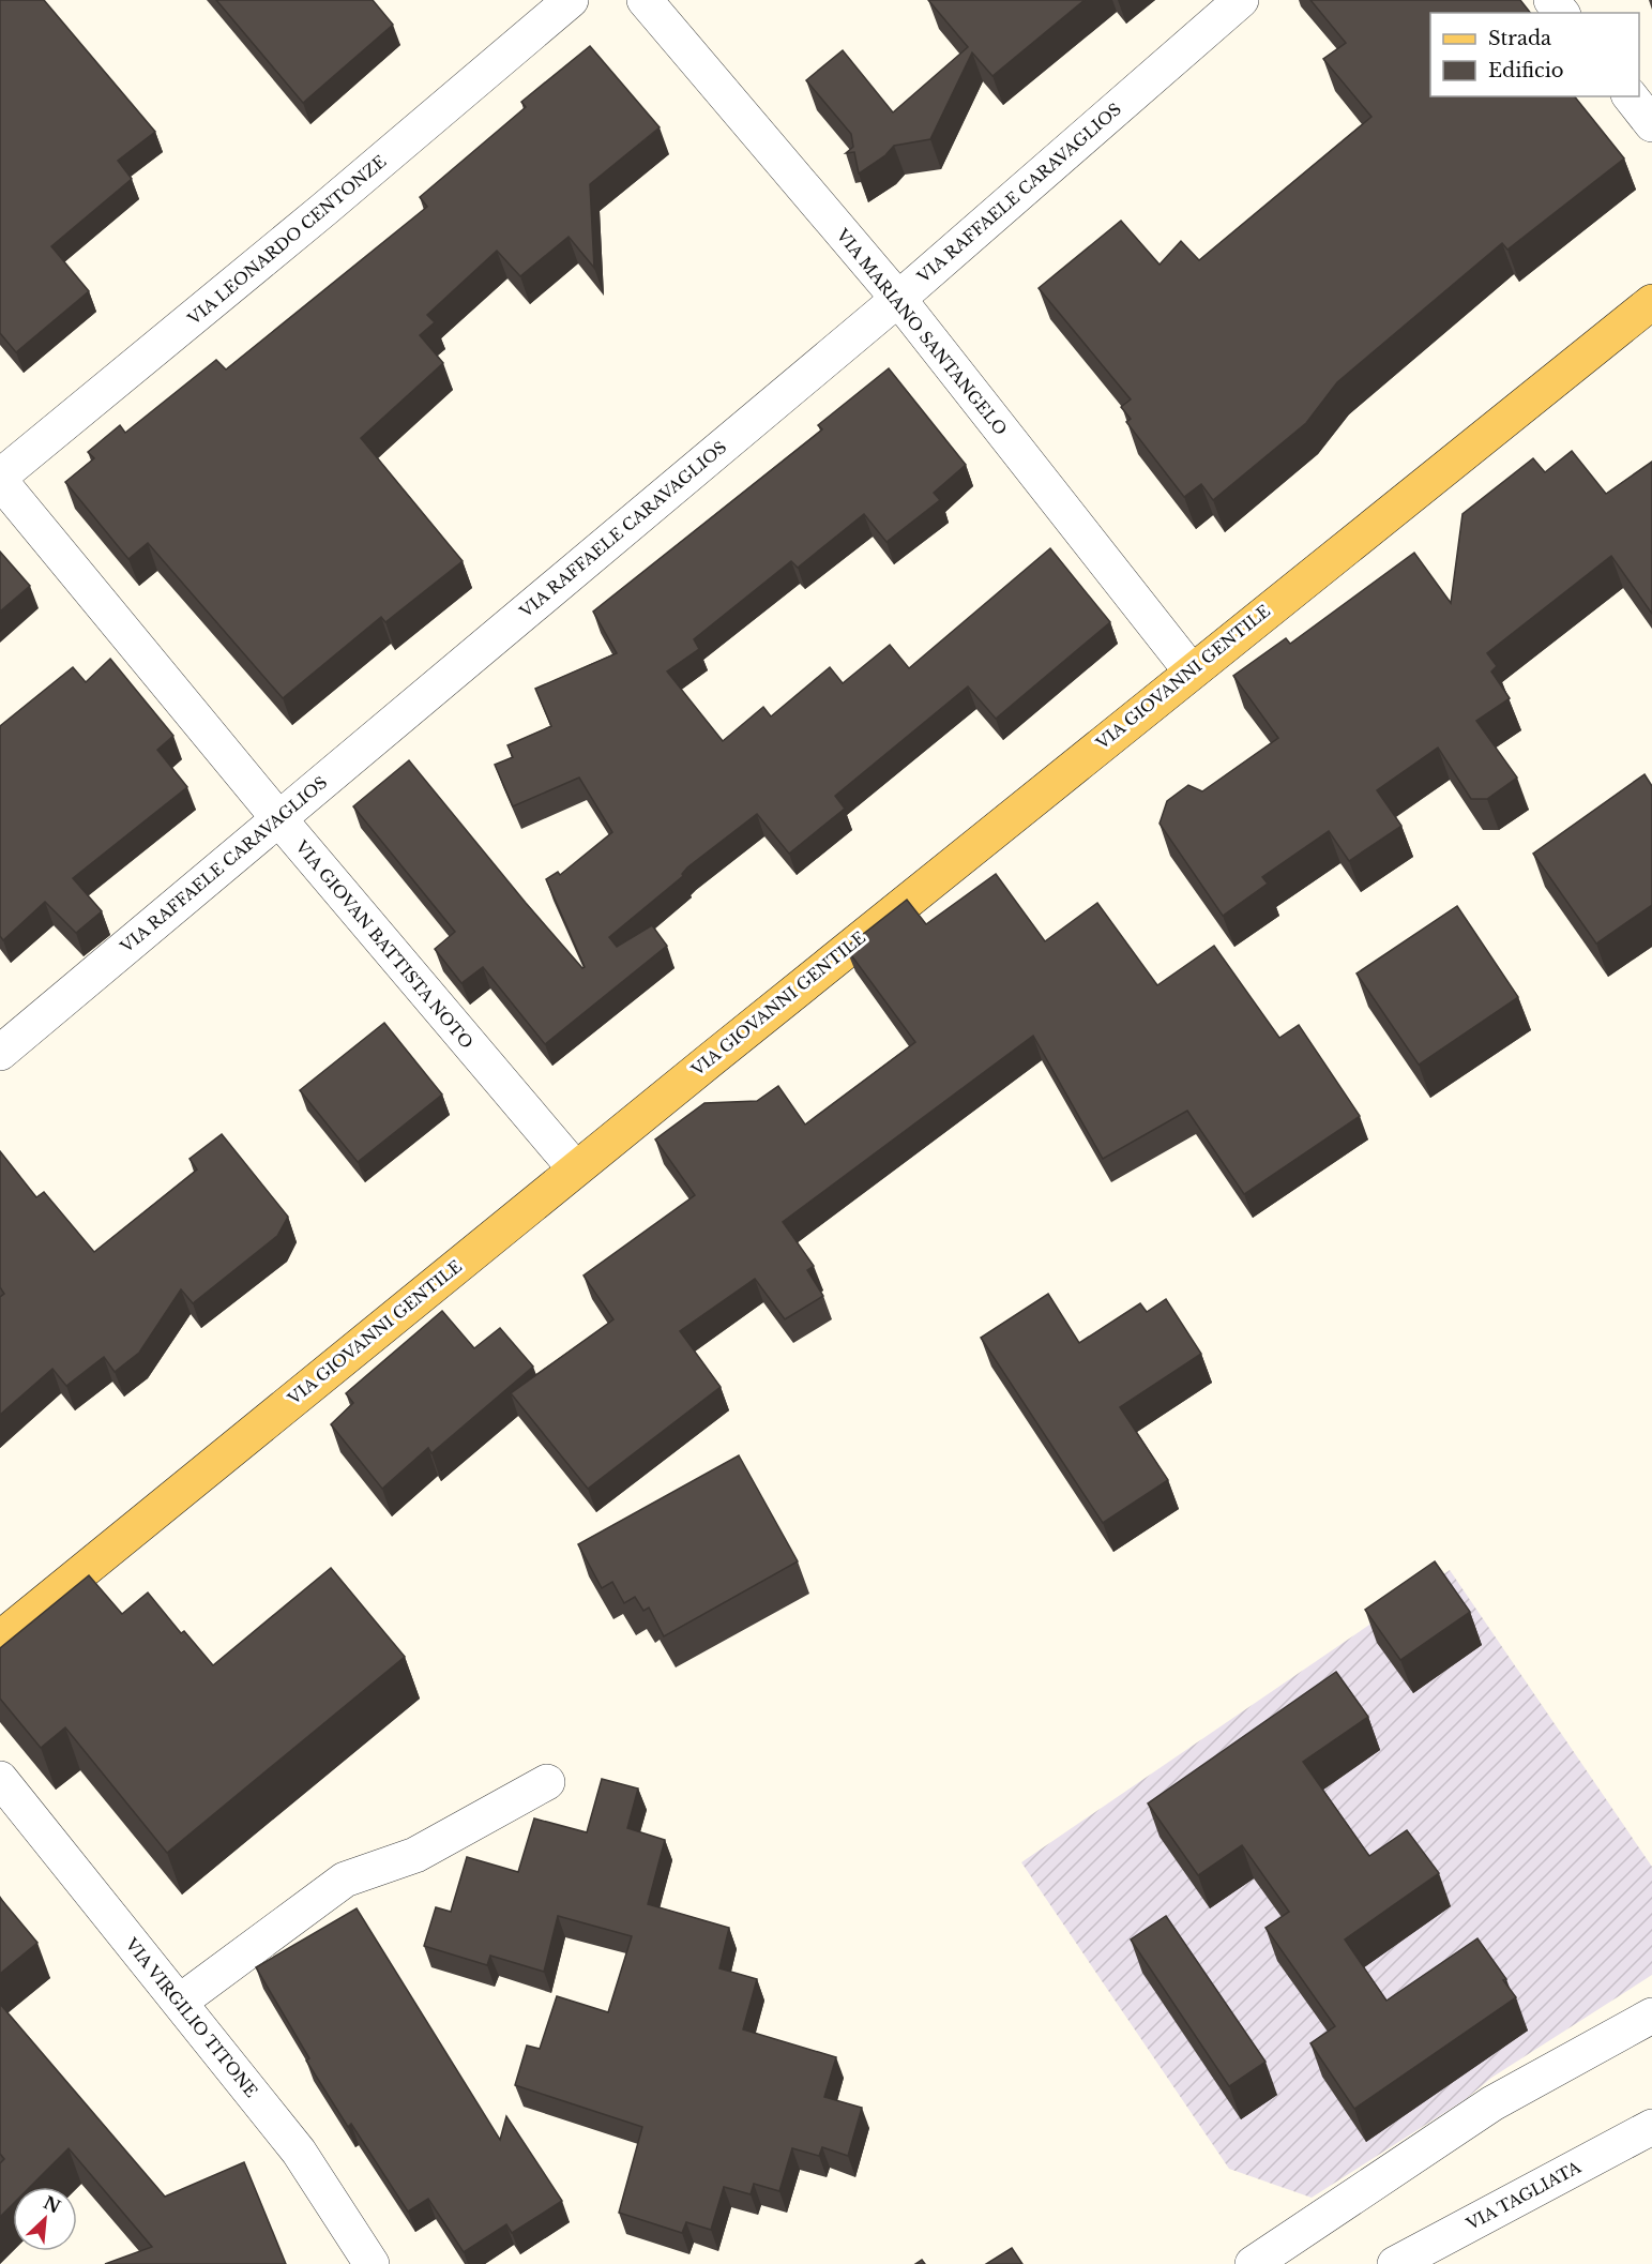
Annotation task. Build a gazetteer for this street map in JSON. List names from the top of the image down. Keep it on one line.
{"streets":{"main road":["VIA GIOVANNI GENTILE"],"street":["VIA RAFFAELE CARAVAGLIOS","VIA LEONARDO CENTONZE","VIA MARIANO SANTANGELO","VIA GIOVAN BATTISTA NOTO","VIA VIRGILIO TITONE","VIA TAGLIATA"]},"crossings":[["VIA RAFFAELE CARAVAGLIOS","VIA MARIANO SANTANGELO"],["VIA RAFFAELE CARAVAGLIOS","VIA GIOVAN BATTISTA NOTO"],["VIA LEONARDO CENTONZE","VIA GIOVAN BATTISTA NOTO"],["VIA MARIANO SANTANGELO","VIA GIOVANNI GENTILE"],["VIA GIOVANNI GENTILE","VIA GIOVAN BATTISTA NOTO"]],"legend":["Strada","Edificio"],"north":"top right"}
